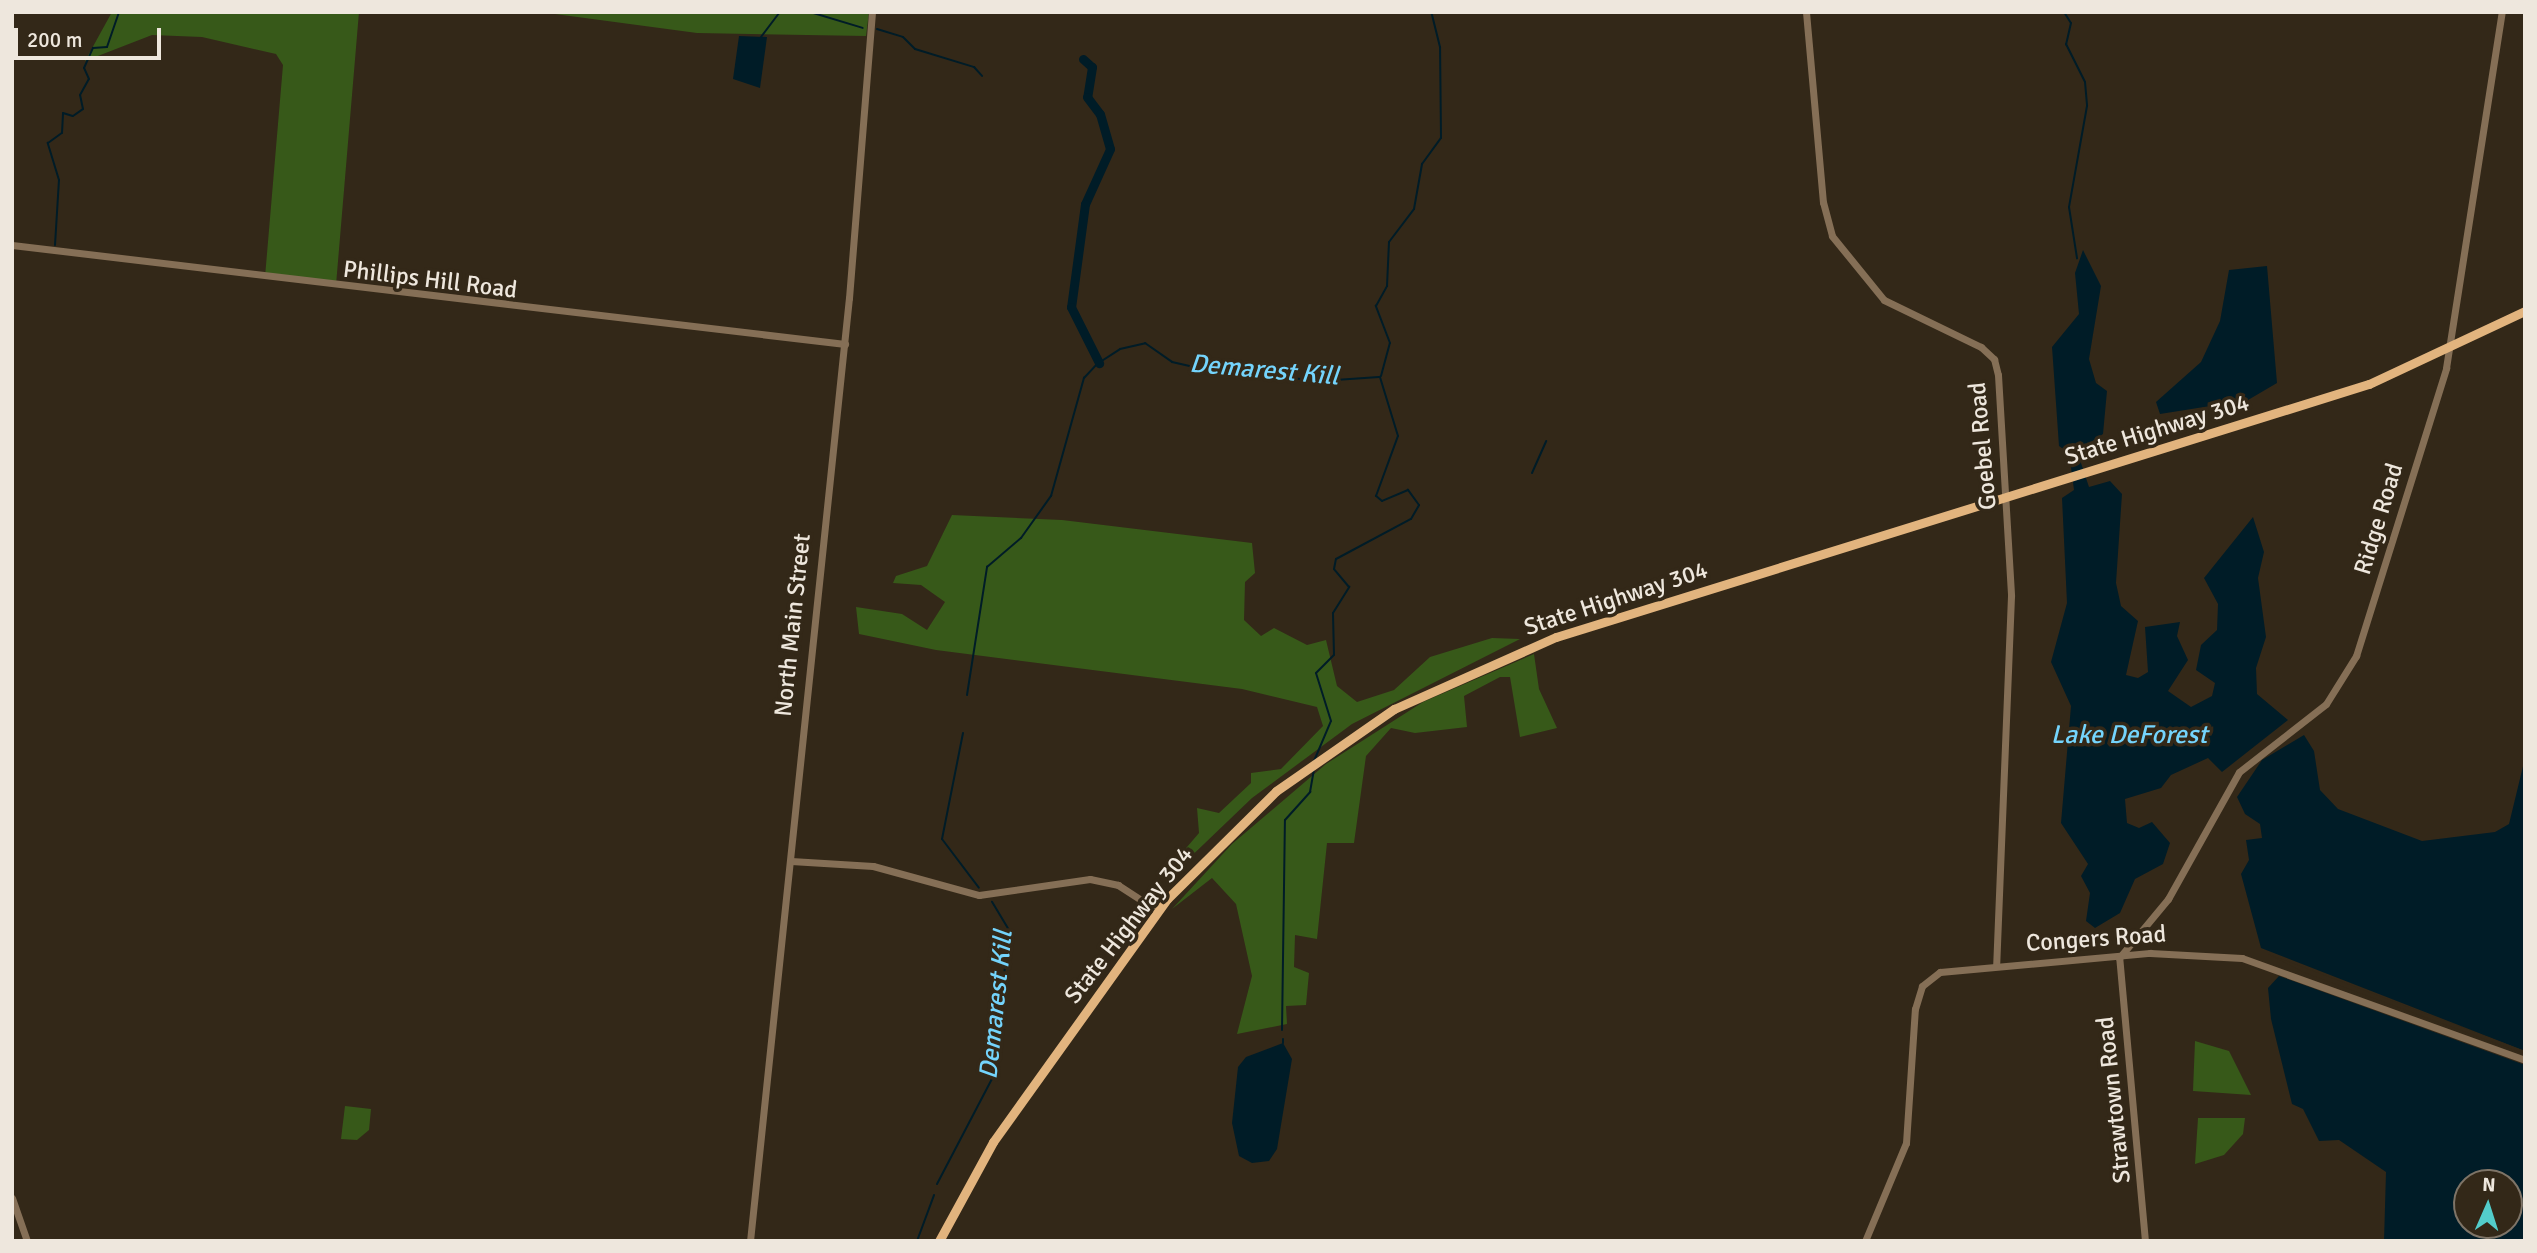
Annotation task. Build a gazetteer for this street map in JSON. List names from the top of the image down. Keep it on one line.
{"streets":{"main road":["State Highway 304"],"street":["Phillips Hill Road","Goebel Road","Ridge Road","North Main Street","Congers Road","Strawtown Road"]},"crossings":[["Phillips Hill Road","North Main Street"],["State Highway 304","Goebel Road"],["State Highway 304","Ridge Road"],["Goebel Road","Congers Road"],["Ridge Road","Congers Road"],["Ridge Road","Strawtown Road"],["Congers Road","Strawtown Road"]],"water":["Demarest Kill","Lake DeForest"],"scale_bar":"200 m","north":"top"}
